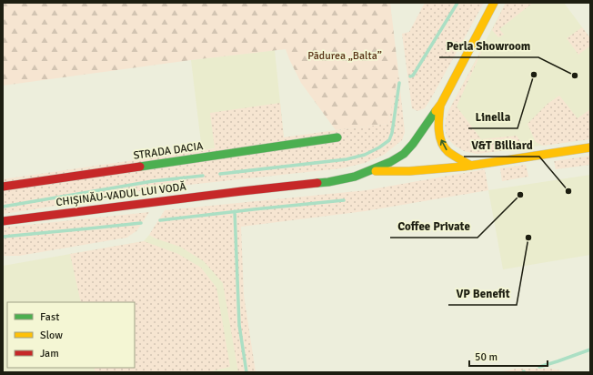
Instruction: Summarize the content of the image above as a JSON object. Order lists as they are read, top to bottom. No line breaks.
{"streets":{"main road":["STRADA DACIA","CHIȘINĂU-VADUL LUI VODĂ"]},"parks":["Pădurea „Balta”"],"places":["Linella","Perla Showroom","V&T Billiard","Coffee Private","VP Benefit"],"legend":["Fast","Slow","Jam"],"scale_bar":"50 m"}
